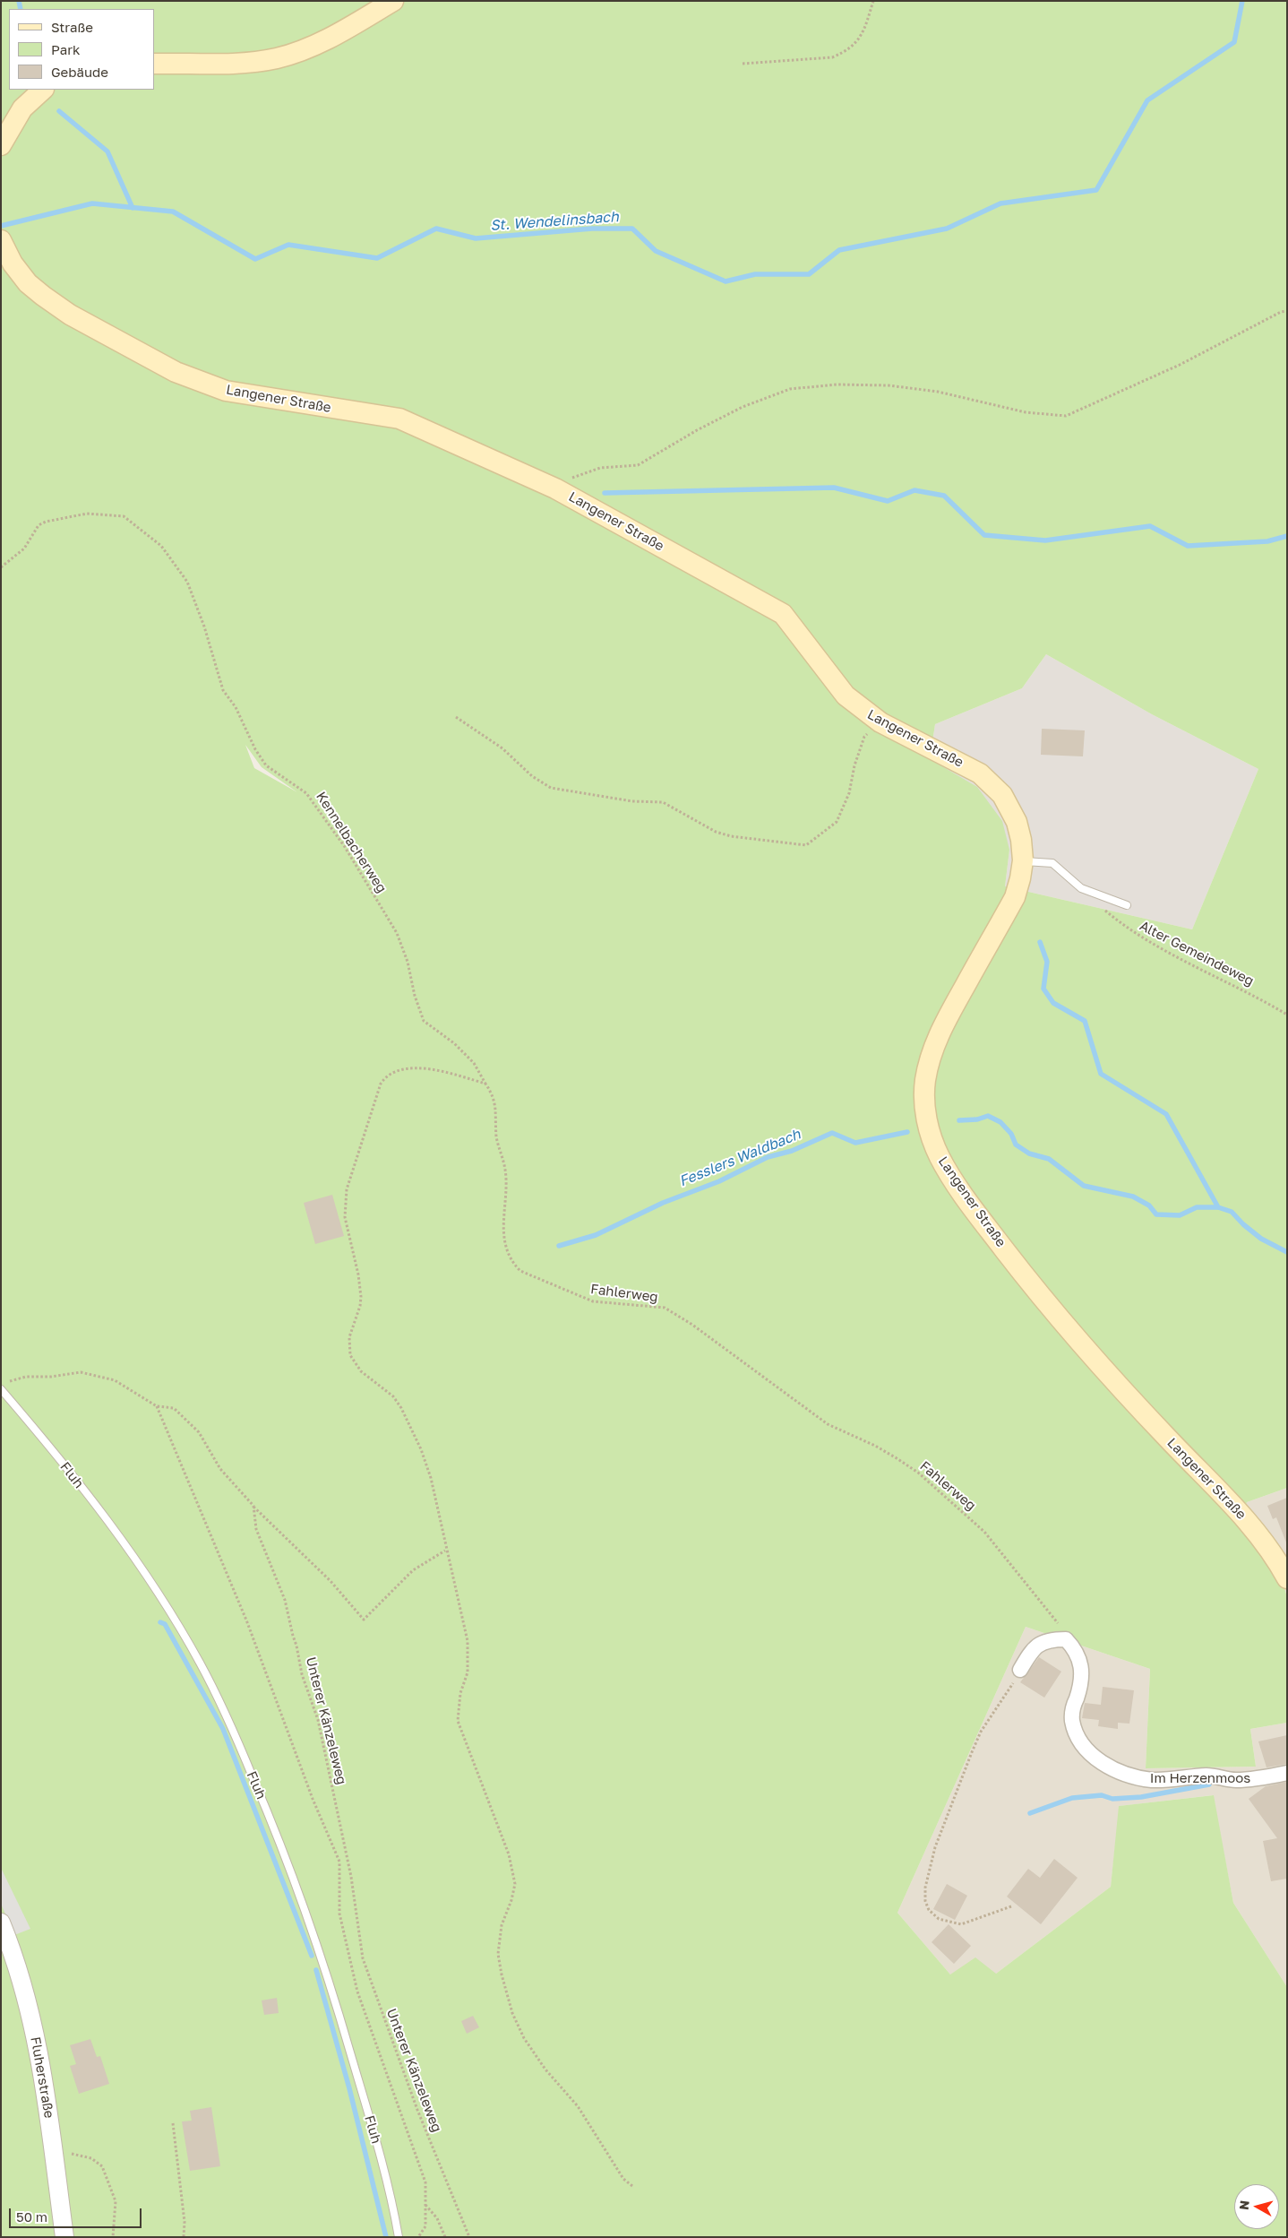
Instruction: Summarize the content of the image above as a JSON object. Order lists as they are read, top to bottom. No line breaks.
{"streets":{"main road":["Langener Straße"],"street":["Im Herzenmoos","Fluherstraße"],"lane":["Fluh"],"path":["Kennelbacherweg","Alter Gemeindeweg","Fahlerweg","Unterer Känzeleweg"]},"crossings":[["Kennelbacherweg","Fahlerweg"]],"water":["St. Wendelinsbach","Fesslers Waldbach"],"legend":["Straße","Park","Gebäude"],"scale_bar":"50 m","north":"left"}
